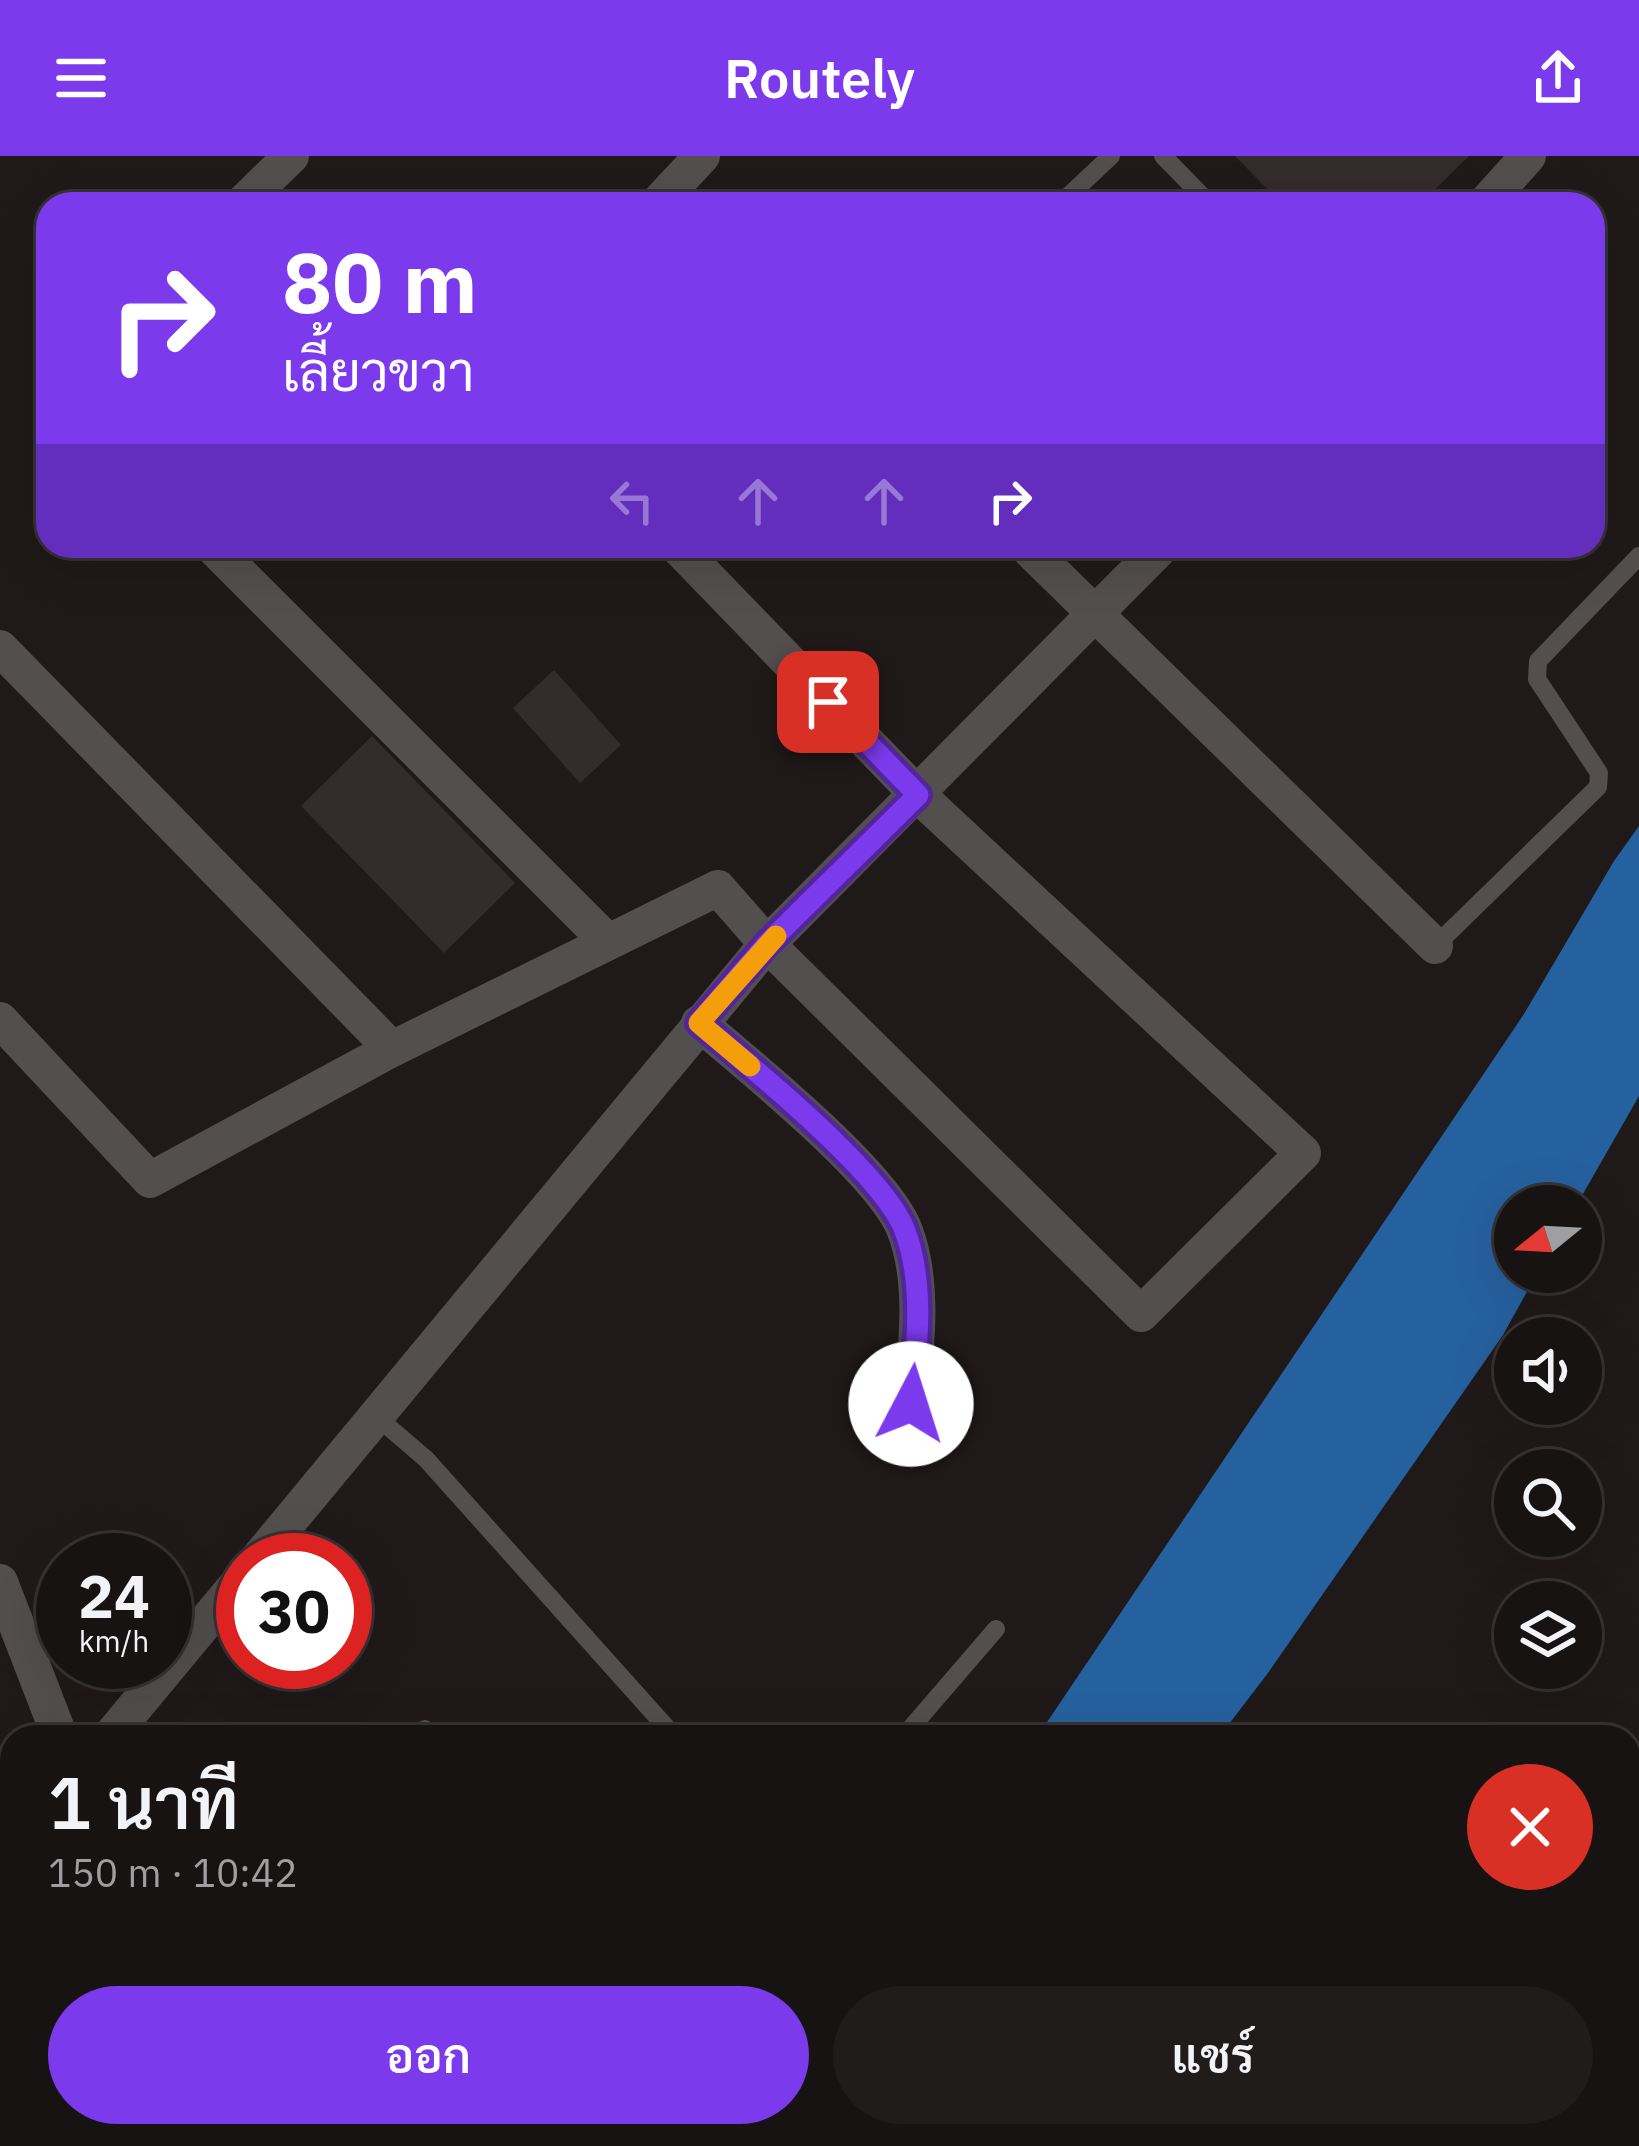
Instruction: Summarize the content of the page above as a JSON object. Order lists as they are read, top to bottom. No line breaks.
{"north":"left","page":{"header":"Routely","turn":["80 m","เลี้ยวขวา"],"speed":"24 km/h","limit":"30","heading":["1 นาที","150 m · 10:42"],"buttons":["ออก","แชร์"]}}
